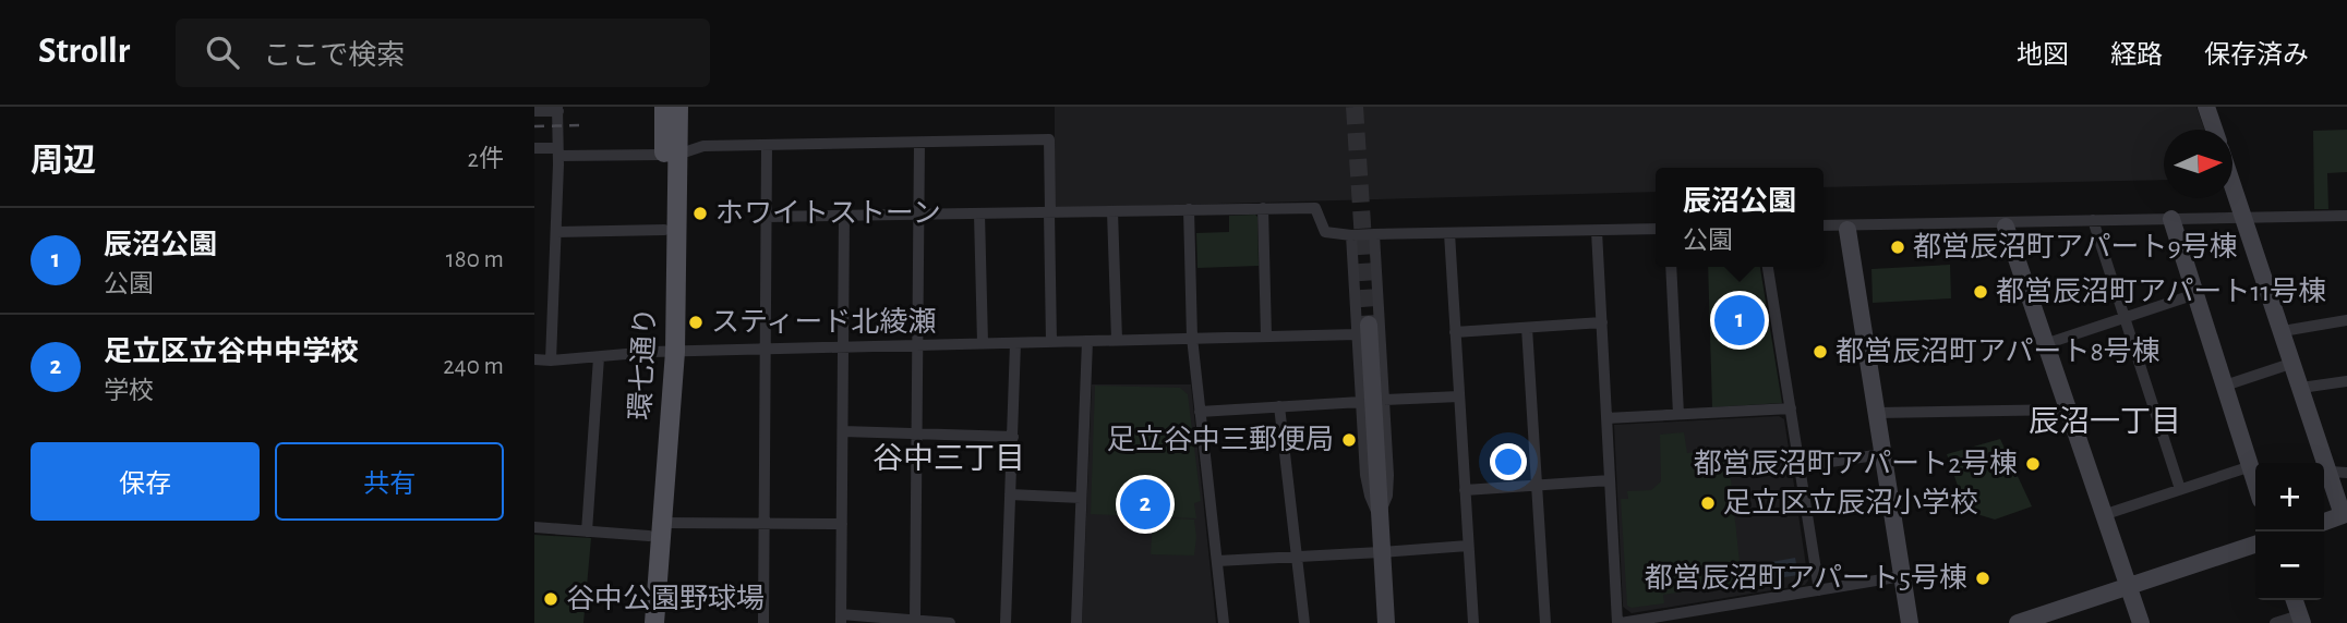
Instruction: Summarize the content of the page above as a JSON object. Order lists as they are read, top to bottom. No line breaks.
{"streets":{"main road":["環七通り"]},"districts":["辰沼一丁目","谷中三丁目"],"places":["ホワイトストーン","都営辰沼町アパート9号棟","都営辰沼町アパート11号棟","スティード北綾瀬","都営辰沼町アパート8号棟","足立谷中三郵便局","都営辰沼町アパート2号棟","足立区立辰沼小学校","都営辰沼町アパート5号棟","谷中公園野球場"],"north":"right","page":{"header":"Strollr","search":"ここで検索","nav":["地図","経路","保存済み"],"heading":["周辺","2件"],"popup":["辰沼公園","公園"],"list":[{"mark":"1","name":"辰沼公園","note":"公園","value":"180 m"},{"mark":"2","name":"足立区立谷中中学校","note":"学校","value":"240 m"}],"pins":["1","2"],"buttons":["保存","共有"],"map_buttons":["+","−"]}}
